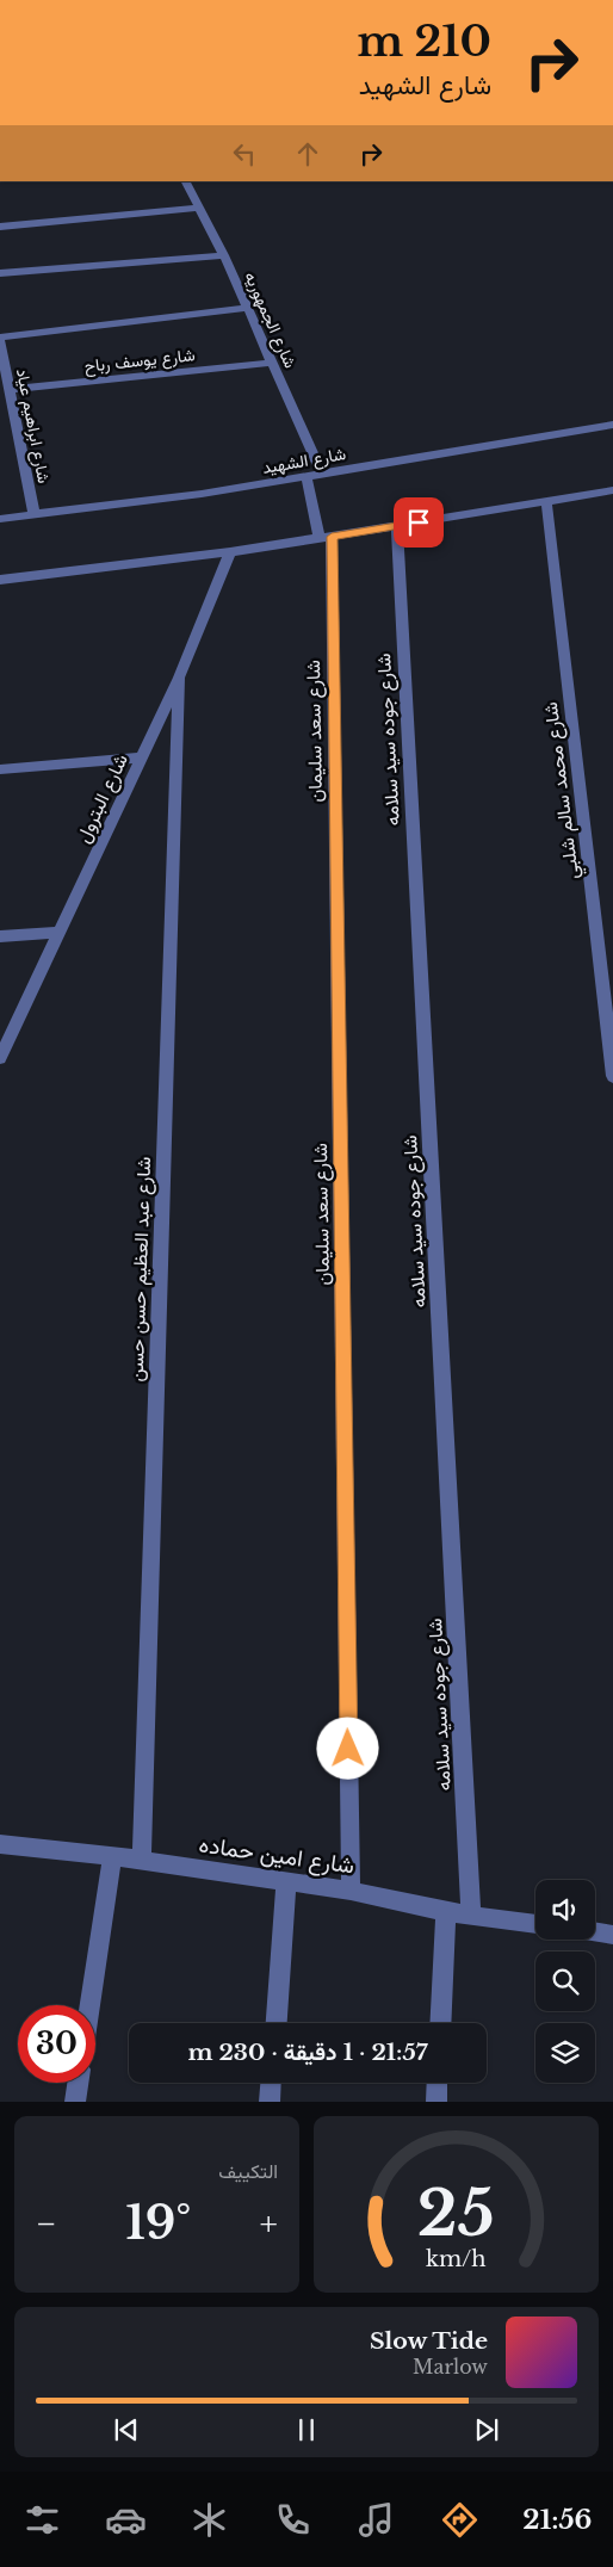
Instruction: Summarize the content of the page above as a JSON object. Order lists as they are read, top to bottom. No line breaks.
{"streets":{"street":["شارع الجمهوريه","شارع يوسف رباح","شارع ابراهيم عياد","شارع الشهيد","شارع سعد سليمان","شارع جوده سيد سلامه","شارع محمد سالم شلبي","شارع البترول","شارع عبد العظيم حسن حسن","شارع امين حماده"]},"crossings":[["شارع الجمهوريه","شارع يوسف رباح"],["شارع الجمهوريه","شارع الشهيد"],["شارع يوسف رباح","شارع ابراهيم عياد"],["شارع ابراهيم عياد","شارع الشهيد"],["شارع الشهيد","شارع سعد سليمان"],["شارع سعد سليمان","شارع امين حماده"],["شارع جوده سيد سلامه","شارع امين حماده"],["شارع البترول","شارع عبد العظيم حسن حسن"],["شارع عبد العظيم حسن حسن","شارع امين حماده"]],"page":{"turn":["210 m","شارع الشهيد"],"limit":"30","trip":"21:57 · 1 دقيقة · 230 m","tile":"التكييف","heat":["−","19°","+"],"song":["Slow Tide","Marlow"],"tabs":"21:56","gauge":["25","km/h"]}}
